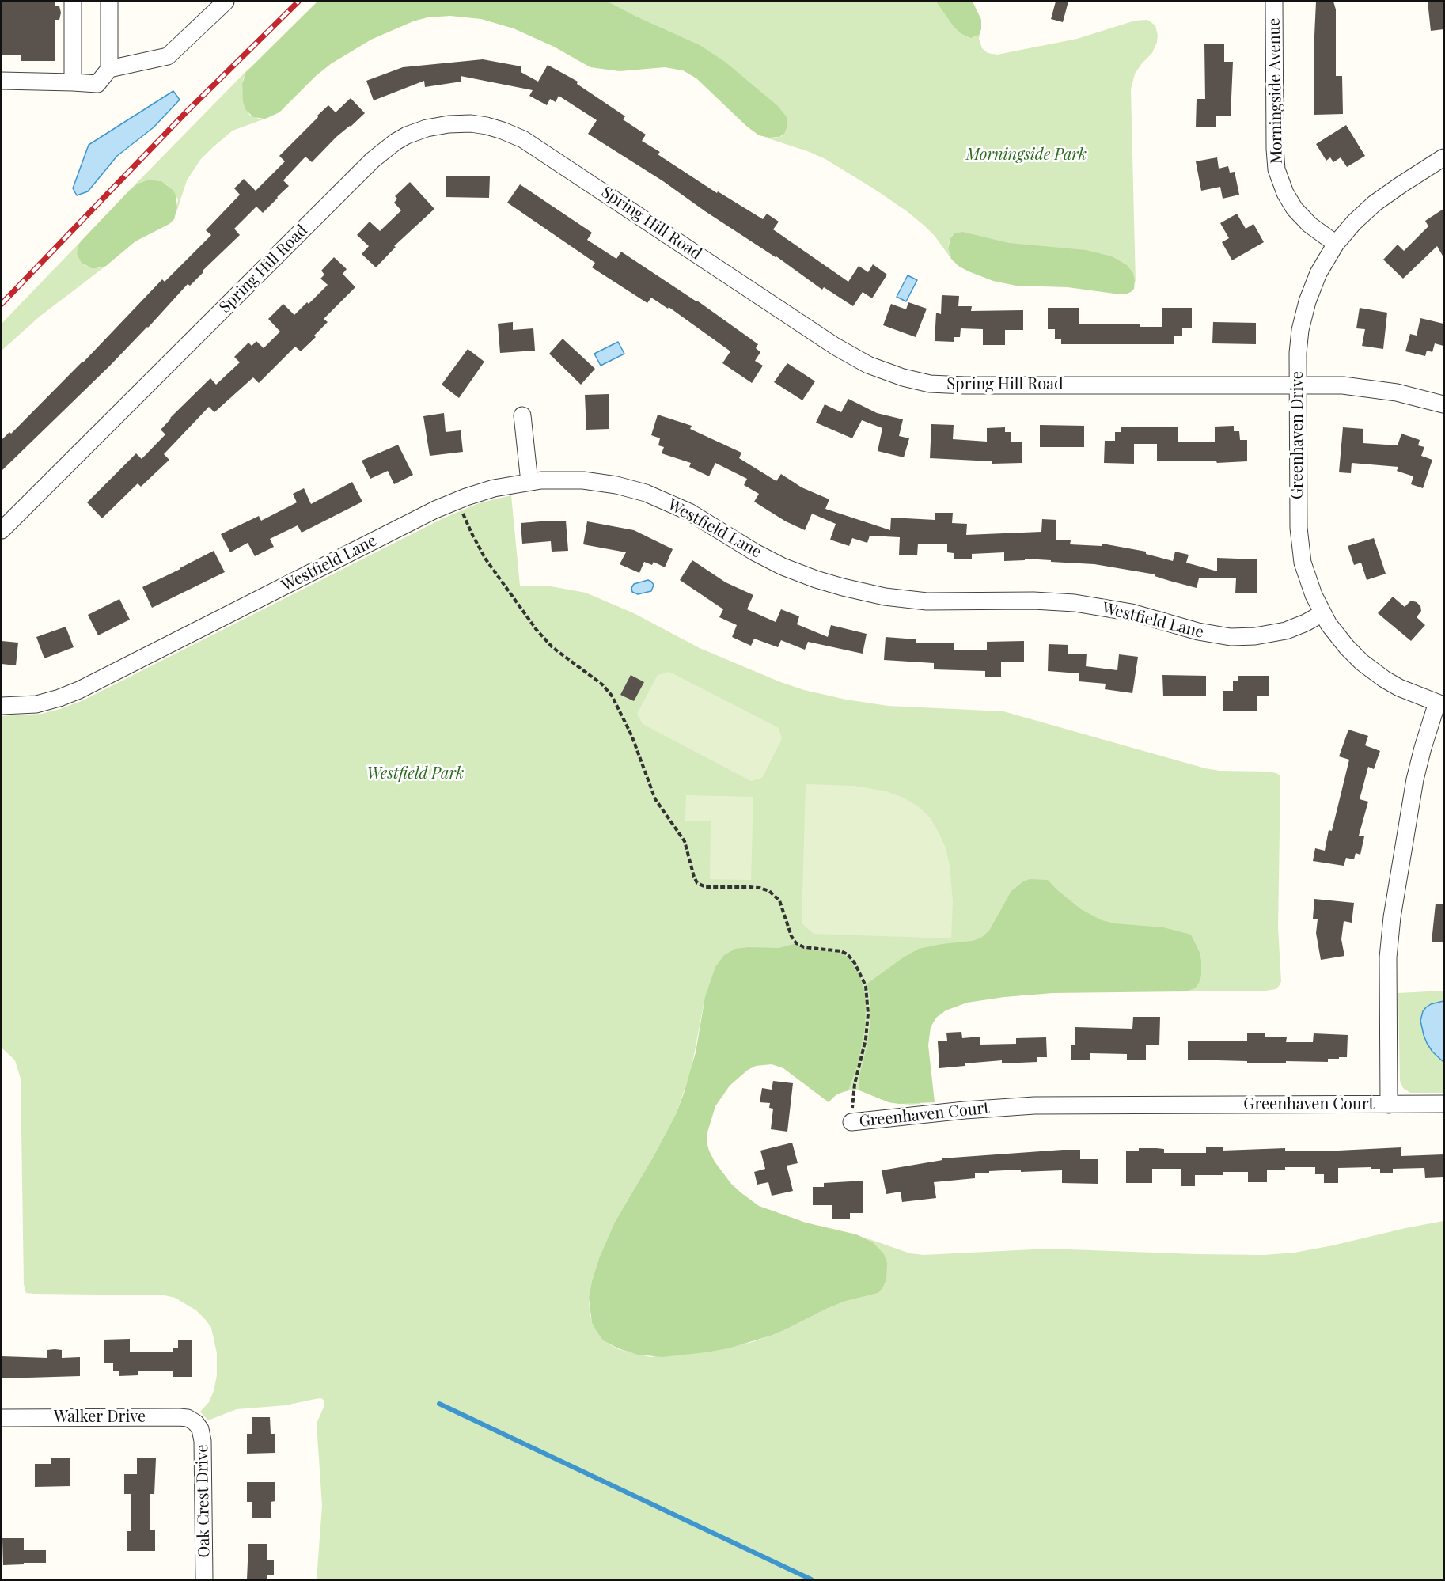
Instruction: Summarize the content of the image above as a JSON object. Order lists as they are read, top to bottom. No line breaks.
{"streets":{"street":["Morningside Avenue","Spring Hill Road","Greenhaven Drive","Westfield Lane","Greenhaven Court","Walker Drive","Oak Crest Drive"]},"crossings":[["Morningside Avenue","Greenhaven Drive"],["Spring Hill Road","Greenhaven Drive"],["Greenhaven Drive","Westfield Lane"],["Greenhaven Drive","Greenhaven Court"],["Walker Drive","Oak Crest Drive"]],"parks":["Morningside Park","Westfield Park"]}
